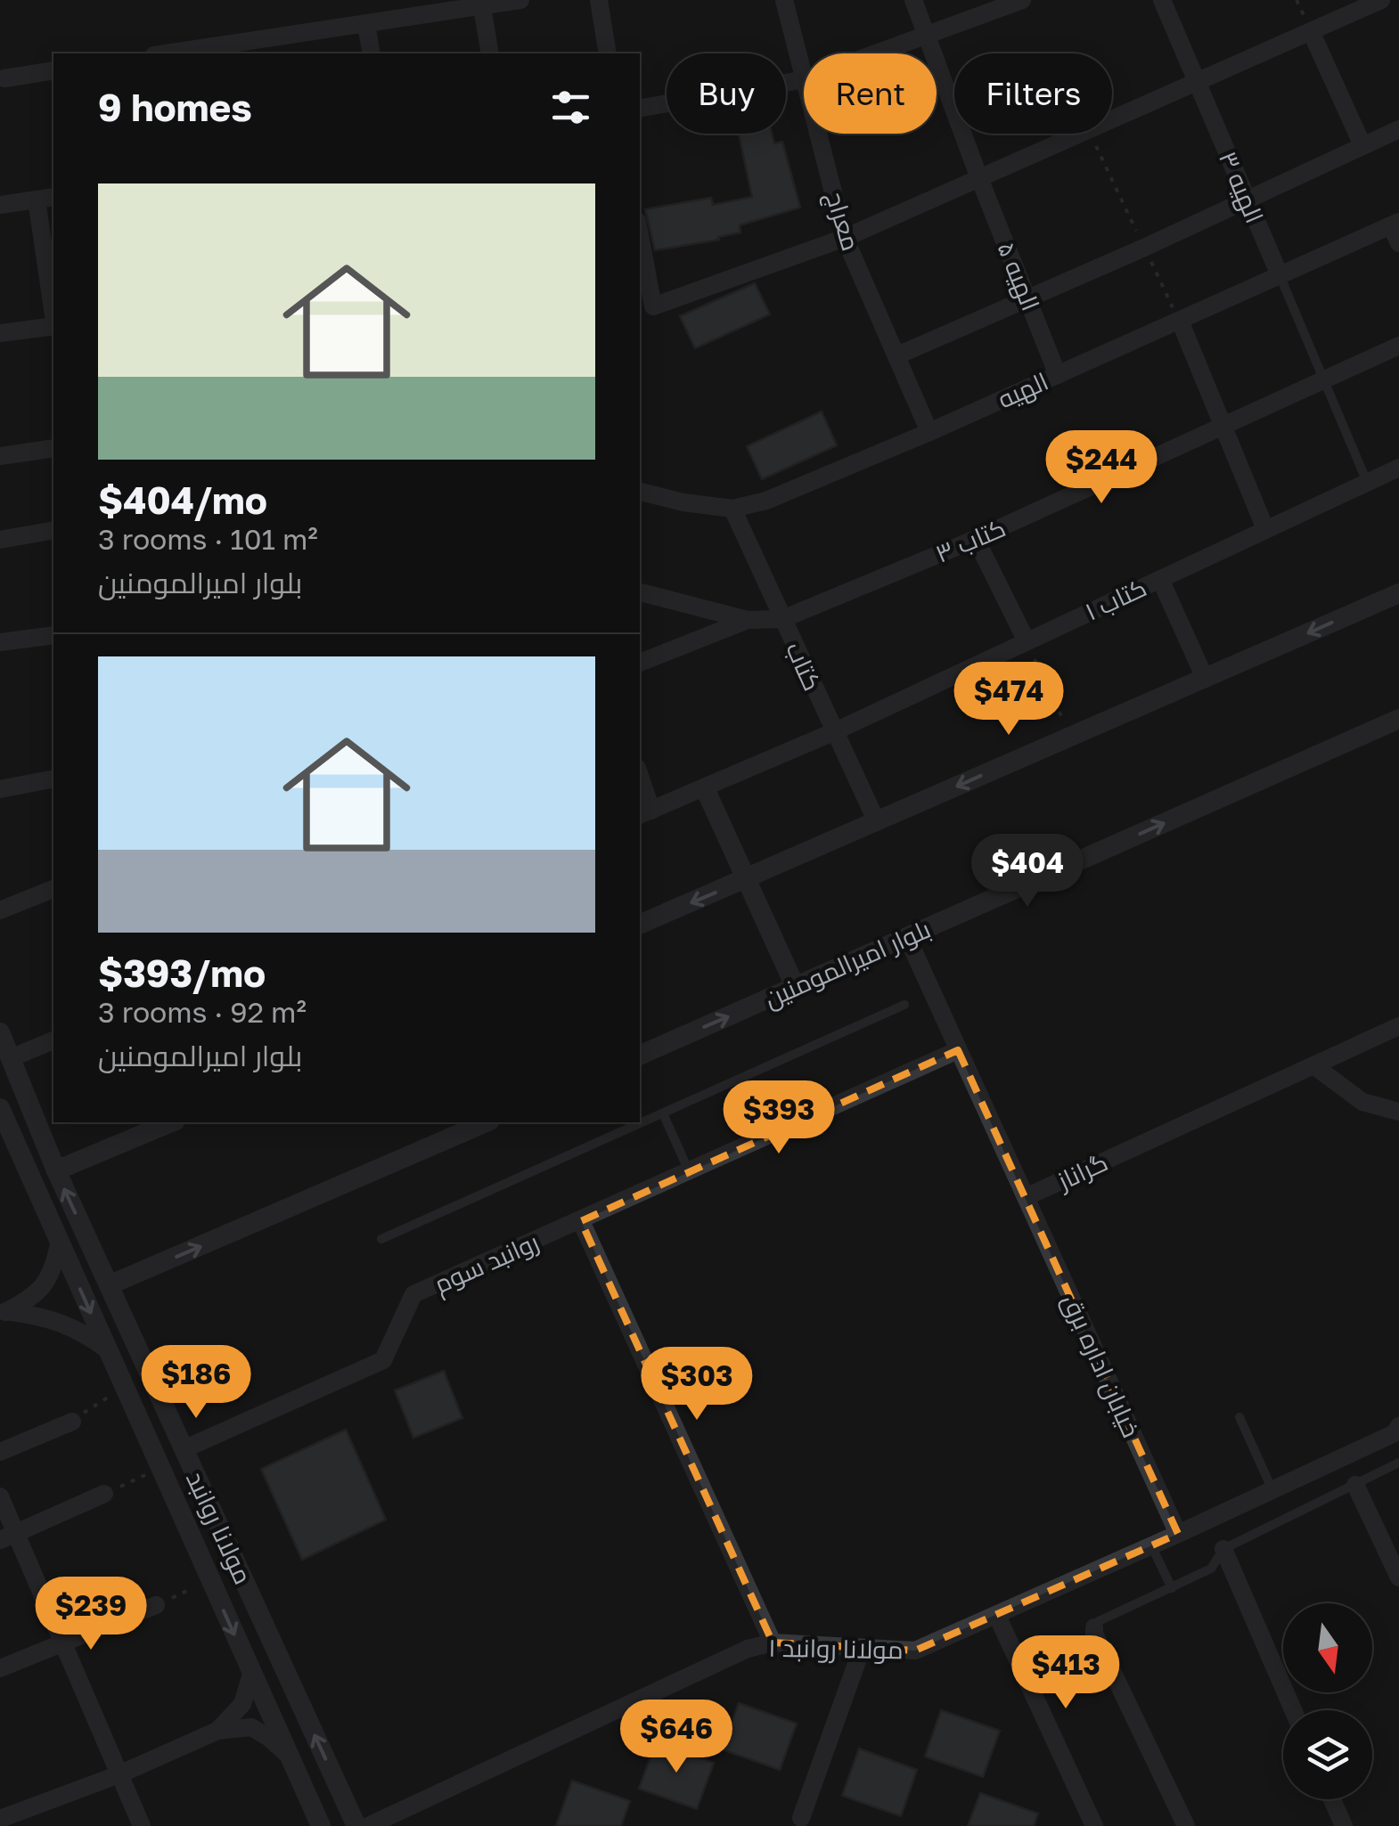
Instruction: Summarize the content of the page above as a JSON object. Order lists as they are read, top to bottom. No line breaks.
{"streets":{"street":["الهیه ۳","معراج","الهیه ۵","الهیه","کتاب ۳","کتاب ۱","کتاب","بلوار امیرالمومنین","گراناز","روانبد سوم","خیابان اداره برق","مولانا روانبد","مولانا روانبد ۱"]},"crossings":[["الهیه ۳","الهیه"],["معراج","الهیه"],["الهیه ۵","الهیه"],["الهیه","کتاب"],["کتاب ۳","کتاب"],["کتاب ۱","کتاب"],["گراناز","خیابان اداره برق"],["روانبد سوم","مولانا روانبد"],["خیابان اداره برق","مولانا روانبد ۱"]],"north":"bottom","page":{"chip":["Buy","Rent","Filters"],"heading":"9 homes","list":[{"name":"$404/mo","note":"3 rooms · 101 m² · بلوار امیرالمومنین"},{"name":"$393/mo","note":"3 rooms · 92 m² · بلوار امیرالمومنین"}],"price":["$244","$474","$404","$393","$186","$303","$239","$413","$646"]}}
